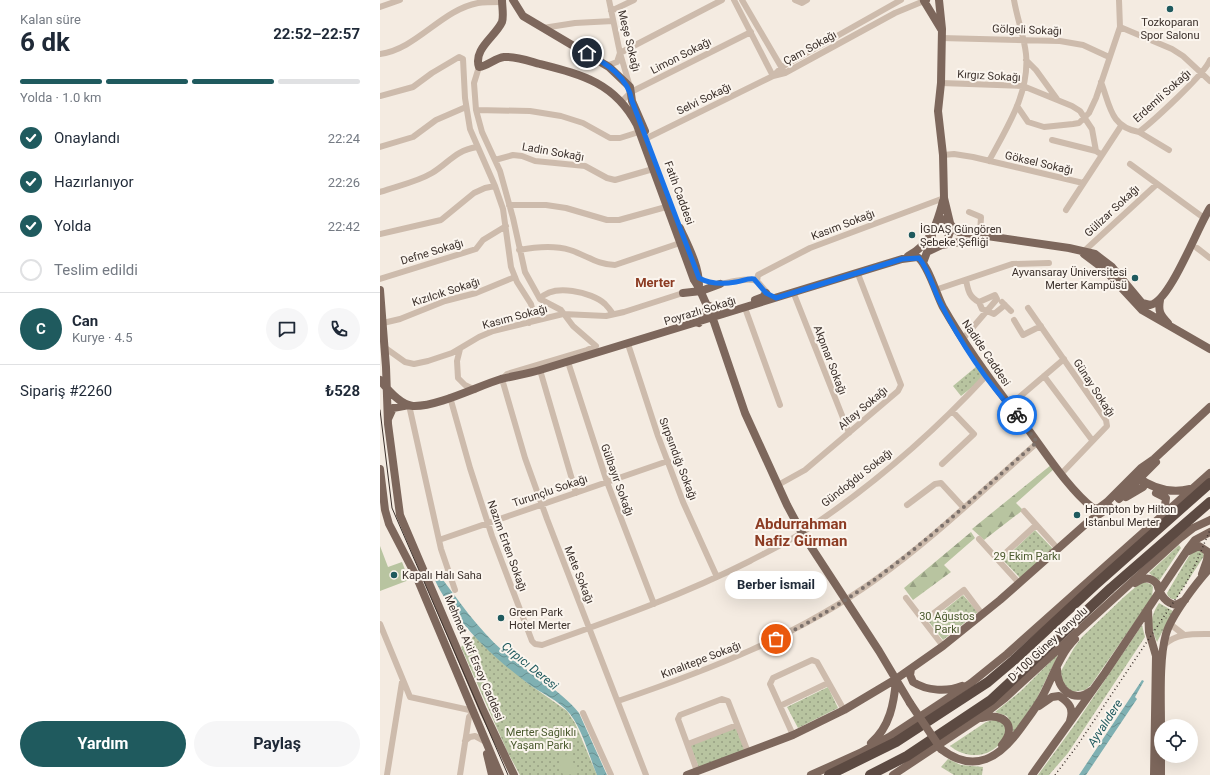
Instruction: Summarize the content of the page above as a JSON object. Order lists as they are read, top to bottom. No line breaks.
{"streets":{"main road":["Fatih Caddesi","Poyrazlı Sokağı","Nadide Caddesi","D-100 Güney Yanyolu","Mehmet Akif Ersoy Caddesi"],"street":["Gölgeli Sokağı","Meşe Sokağı","Çam Sokağı","Limon Sokağı","Kırgız Sokağı","Erdemli Sokağı","Selvi Sokağı","Ladin Sokağı","Göksel Sokağı","Gülizar Sokağı","Kasım Sokağı","Defne Sokağı","Kızılcık Sokağı","Akpınar Sokağı","Günay Sokağı","Altay Sokağı","Sırpsındığı Sokağı","Gündoğdu Sokağı","Gülbayır Sokağı","Turunçlu Sokağı","Nazım Erten Sokağı","Mete Sokağı","Kınalıtepe Sokağı"]},"crossings":[["Gölgeli Sokağı","Göksel Sokağı"],["Meşe Sokağı","Limon Sokağı"],["Meşe Sokağı","Fatih Caddesi"],["Çam Sokağı","Selvi Sokağı"],["Limon Sokağı","Fatih Caddesi"],["Kırgız Sokağı","Göksel Sokağı"],["Selvi Sokağı","Fatih Caddesi"],["Ladin Sokağı","Fatih Caddesi"],["Fatih Caddesi","Poyrazlı Sokağı"],["Fatih Caddesi","Altay Sokağı"],["Fatih Caddesi","Gündoğdu Sokağı"],["Fatih Caddesi","Kınalıtepe Sokağı"],["Kasım Sokağı","Mehmet Akif Ersoy Caddesi"],["Kızılcık Sokağı","Mehmet Akif Ersoy Caddesi"],["Poyrazlı Sokağı","Akpınar Sokağı"],["Poyrazlı Sokağı","Altay Sokağı"],["Poyrazlı Sokağı","Sırpsındığı Sokağı"],["Poyrazlı Sokağı","Gülbayır Sokağı"],["Poyrazlı Sokağı","Nazım Erten Sokağı"],["Poyrazlı Sokağı","Mete Sokağı"],["Poyrazlı Sokağı","Mehmet Akif Ersoy Caddesi"],["Nadide Caddesi","Günay Sokağı"],["Nadide Caddesi","Gündoğdu Sokağı"],["Nadide Caddesi","Kınalıtepe Sokağı"],["Akpınar Sokağı","Altay Sokağı"],["Sırpsındığı Sokağı","Gündoğdu Sokağı"],["Sırpsındığı Sokağı","Turunçlu Sokağı"],["Gündoğdu Sokağı","Gülbayır Sokağı"],["Gündoğdu Sokağı","Nazım Erten Sokağı"],["Gündoğdu Sokağı","Mete Sokağı"],["Gülbayır Sokağı","Turunçlu Sokağı"],["Turunçlu Sokağı","Nazım Erten Sokağı"],["Turunçlu Sokağı","Mete Sokağı"],["Nazım Erten Sokağı","Mete Sokağı"],["Mete Sokağı","Kınalıtepe Sokağı"]],"districts":["Merter","Abdurrahman Nafiz Gürman"],"water":["Çırpıcı Deresi","Ayvalıdere"],"parks":["29 Ekim Parkı","30 Ağustos Parkı","Merter Sağlıklı Yaşam Parkı"],"places":["Tozkoparan Spor Salonu","İGDAŞ Güngören Şebeke Şefliği","Ayvansaray Üniversitesi Merter Kampüsü","Hampton by Hilton Istanbul Merter","Kapalı Halı Saha","Green Park Hotel Merter","Berber İsmail"],"page":{"heading":["6 dk","Kalan süre","22:52–22:57"],"panel":["Can","Kurye · 4.5","Sipariş #2260","₺528"],"bar":"Yolda · 1.0 km","list":[["Onaylandı","22:24"],["Hazırlanıyor","22:26"],["Yolda","22:42"],"Teslim edildi"],"round":"C","bubble":"Berber İsmail","buttons":["Yardım","Paylaş"]}}
